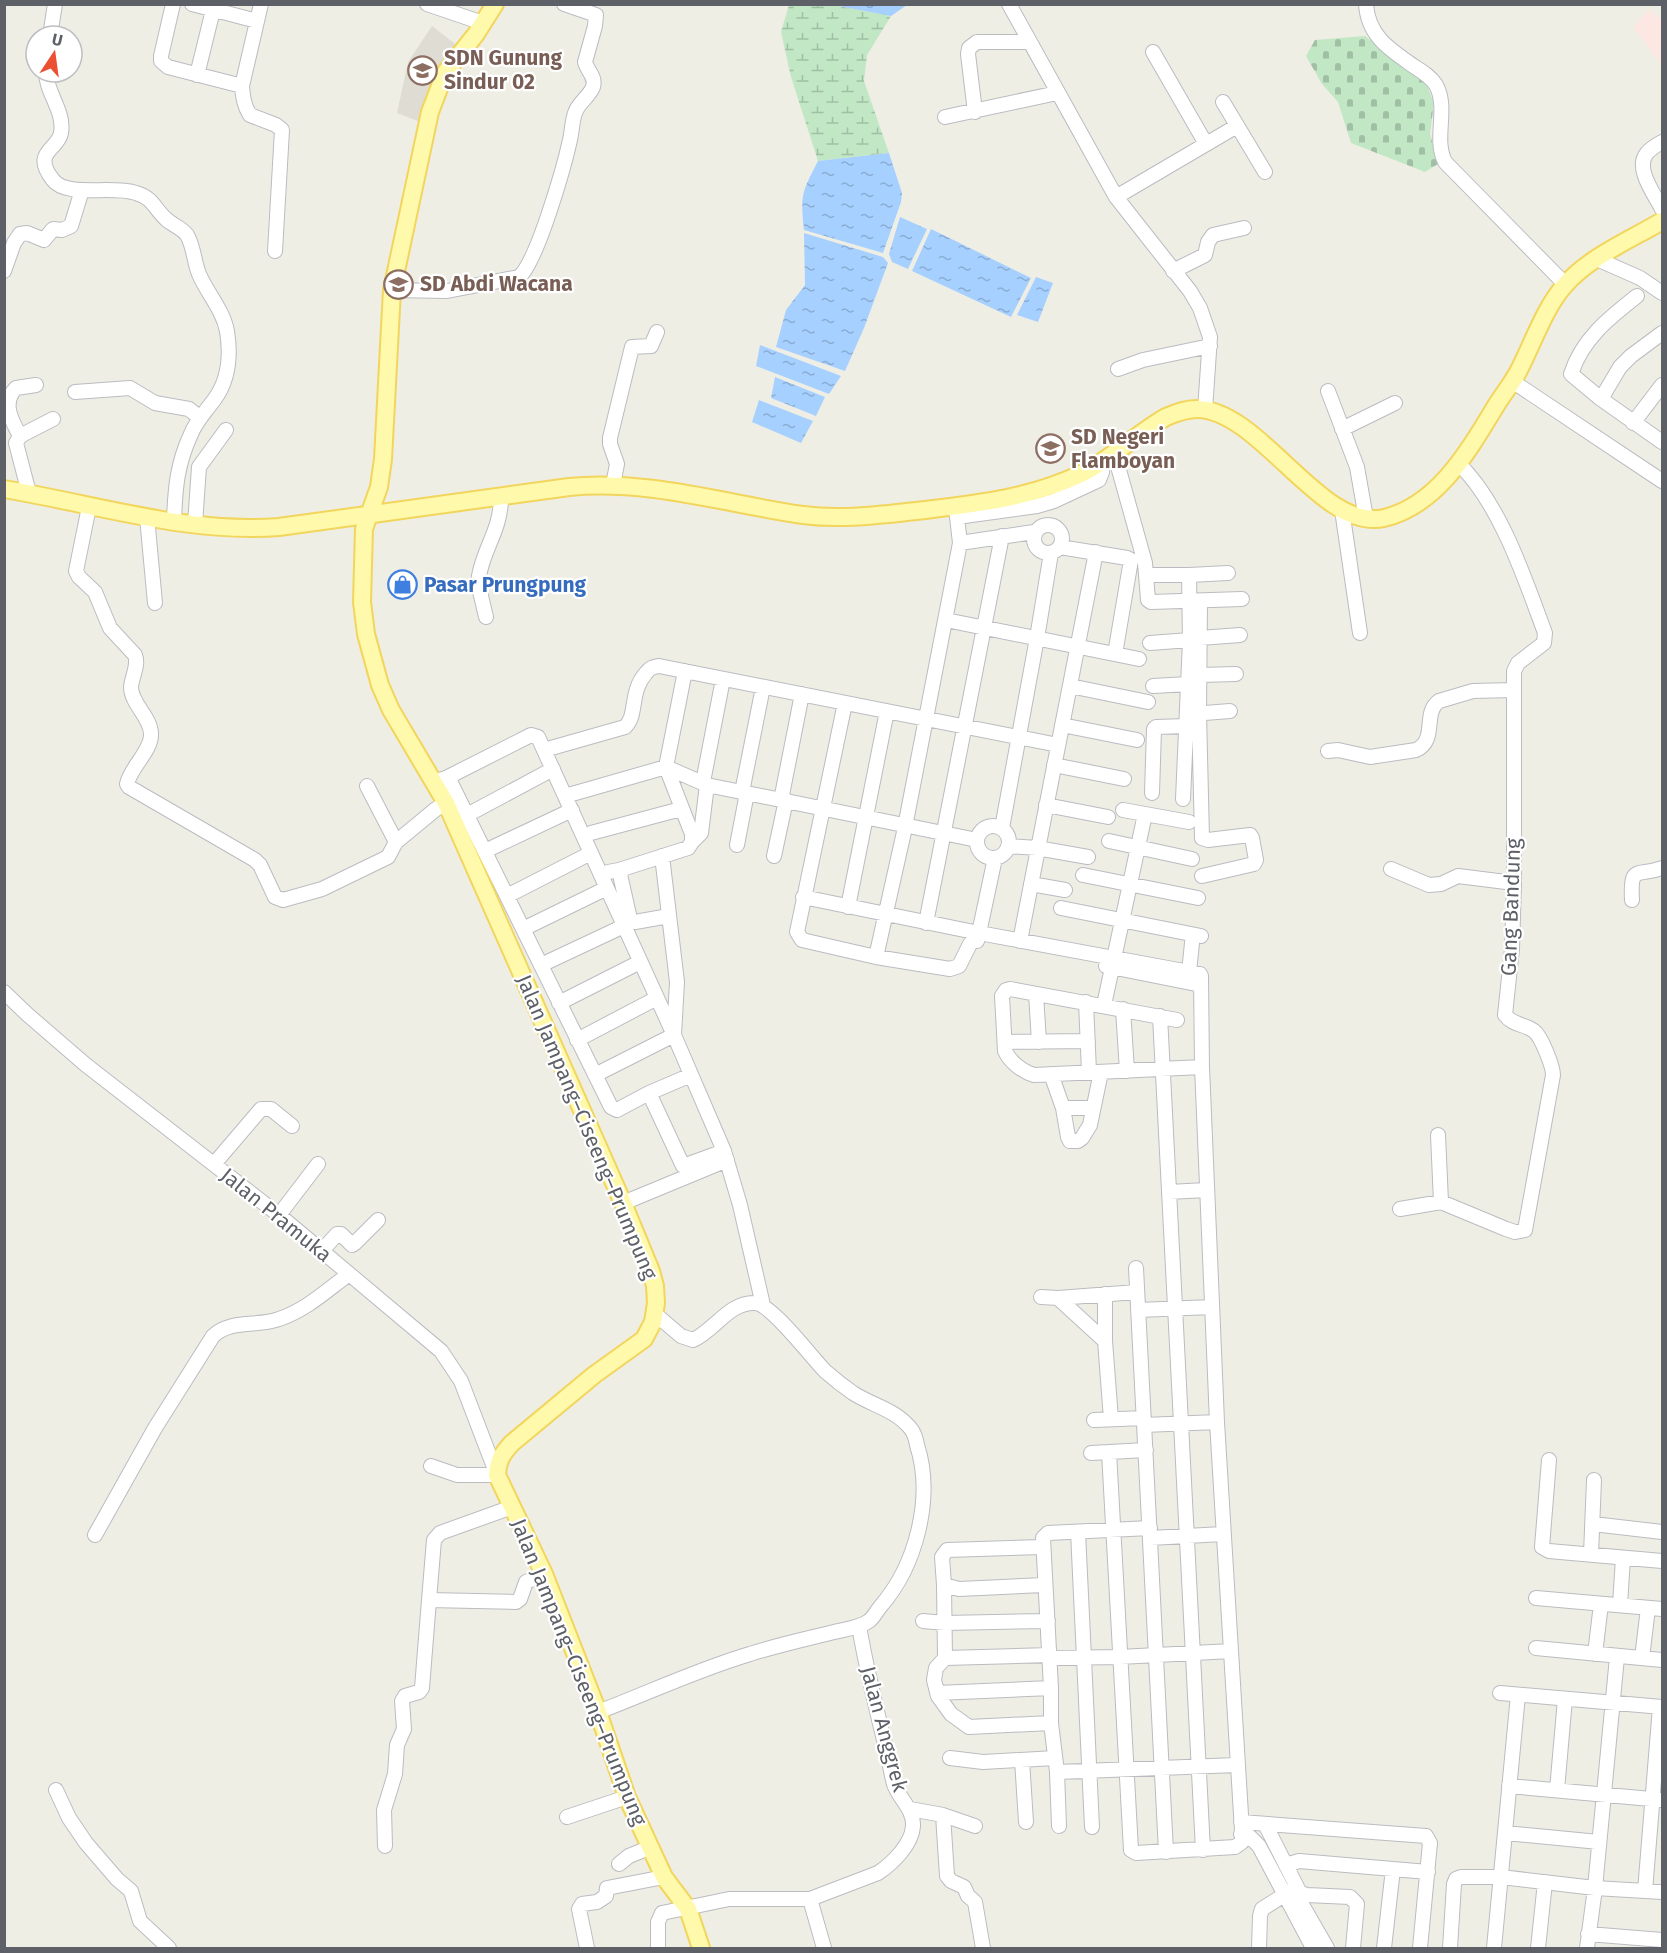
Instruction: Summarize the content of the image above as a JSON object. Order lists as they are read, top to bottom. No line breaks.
{"streets":{"main road":["Jalan Jampang–Ciseeng–Prumpung"],"street":["Gang Bandung","Jalan Pramuka","Jalan Anggrek"]},"crossings":[["Jalan Jampang–Ciseeng–Prumpung","Jalan Pramuka"],["Jalan Jampang–Ciseeng–Prumpung","Jalan Anggrek"]],"places":{"school or university":["SDN Gunung Sindur 02","SD Abdi Wacana","SD Negeri Flamboyan"],"shop":["Pasar Prungpung"]},"north":"top"}
